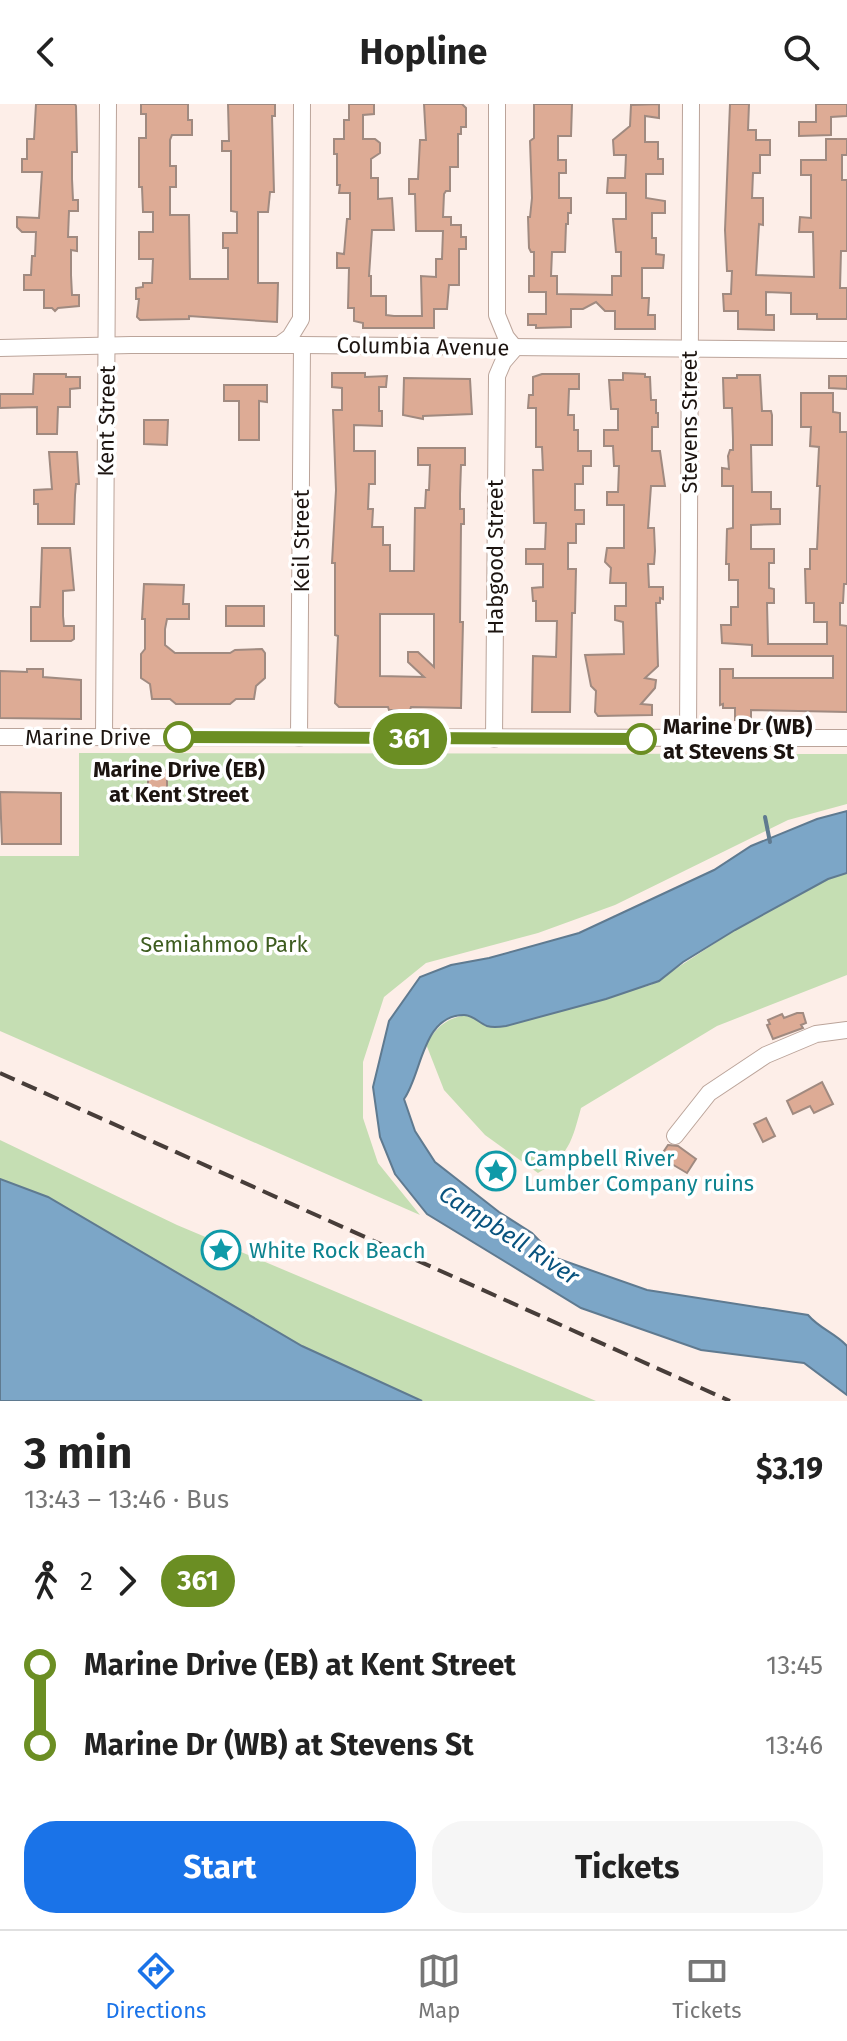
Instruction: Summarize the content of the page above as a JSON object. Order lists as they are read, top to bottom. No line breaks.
{"streets":{"street":["Columbia Avenue","Kent Street","Stevens Street","Keil Street","Habgood Street","Marine Drive"]},"crossings":[["Columbia Avenue","Kent Street"],["Columbia Avenue","Stevens Street"],["Columbia Avenue","Keil Street"],["Kent Street","Marine Drive"],["Stevens Street","Marine Drive"],["Keil Street","Marine Drive"],["Habgood Street","Marine Drive"]],"water":["Campbell River"],"parks":["Semiahmoo Park"],"places":{"other":["Marine Drive (EB) at Kent Street","Marine Dr (WB) at Stevens St"],"place":["Campbell River Lumber Company ruins","White Rock Beach"]},"lines":["bus line 361"],"page":{"header":"Hopline","on_map":"361","heading":["3 min","13:43 – 13:46 · Bus","$3.19"],"legs":["2","361"],"list":[{"name":"Marine Drive (EB) at Kent Street","value":"13:45"},{"name":"Marine Dr (WB) at Stevens St","value":"13:46"}],"buttons":["Start","Tickets"],"tabs":["Directions","Map","Tickets"]}}
